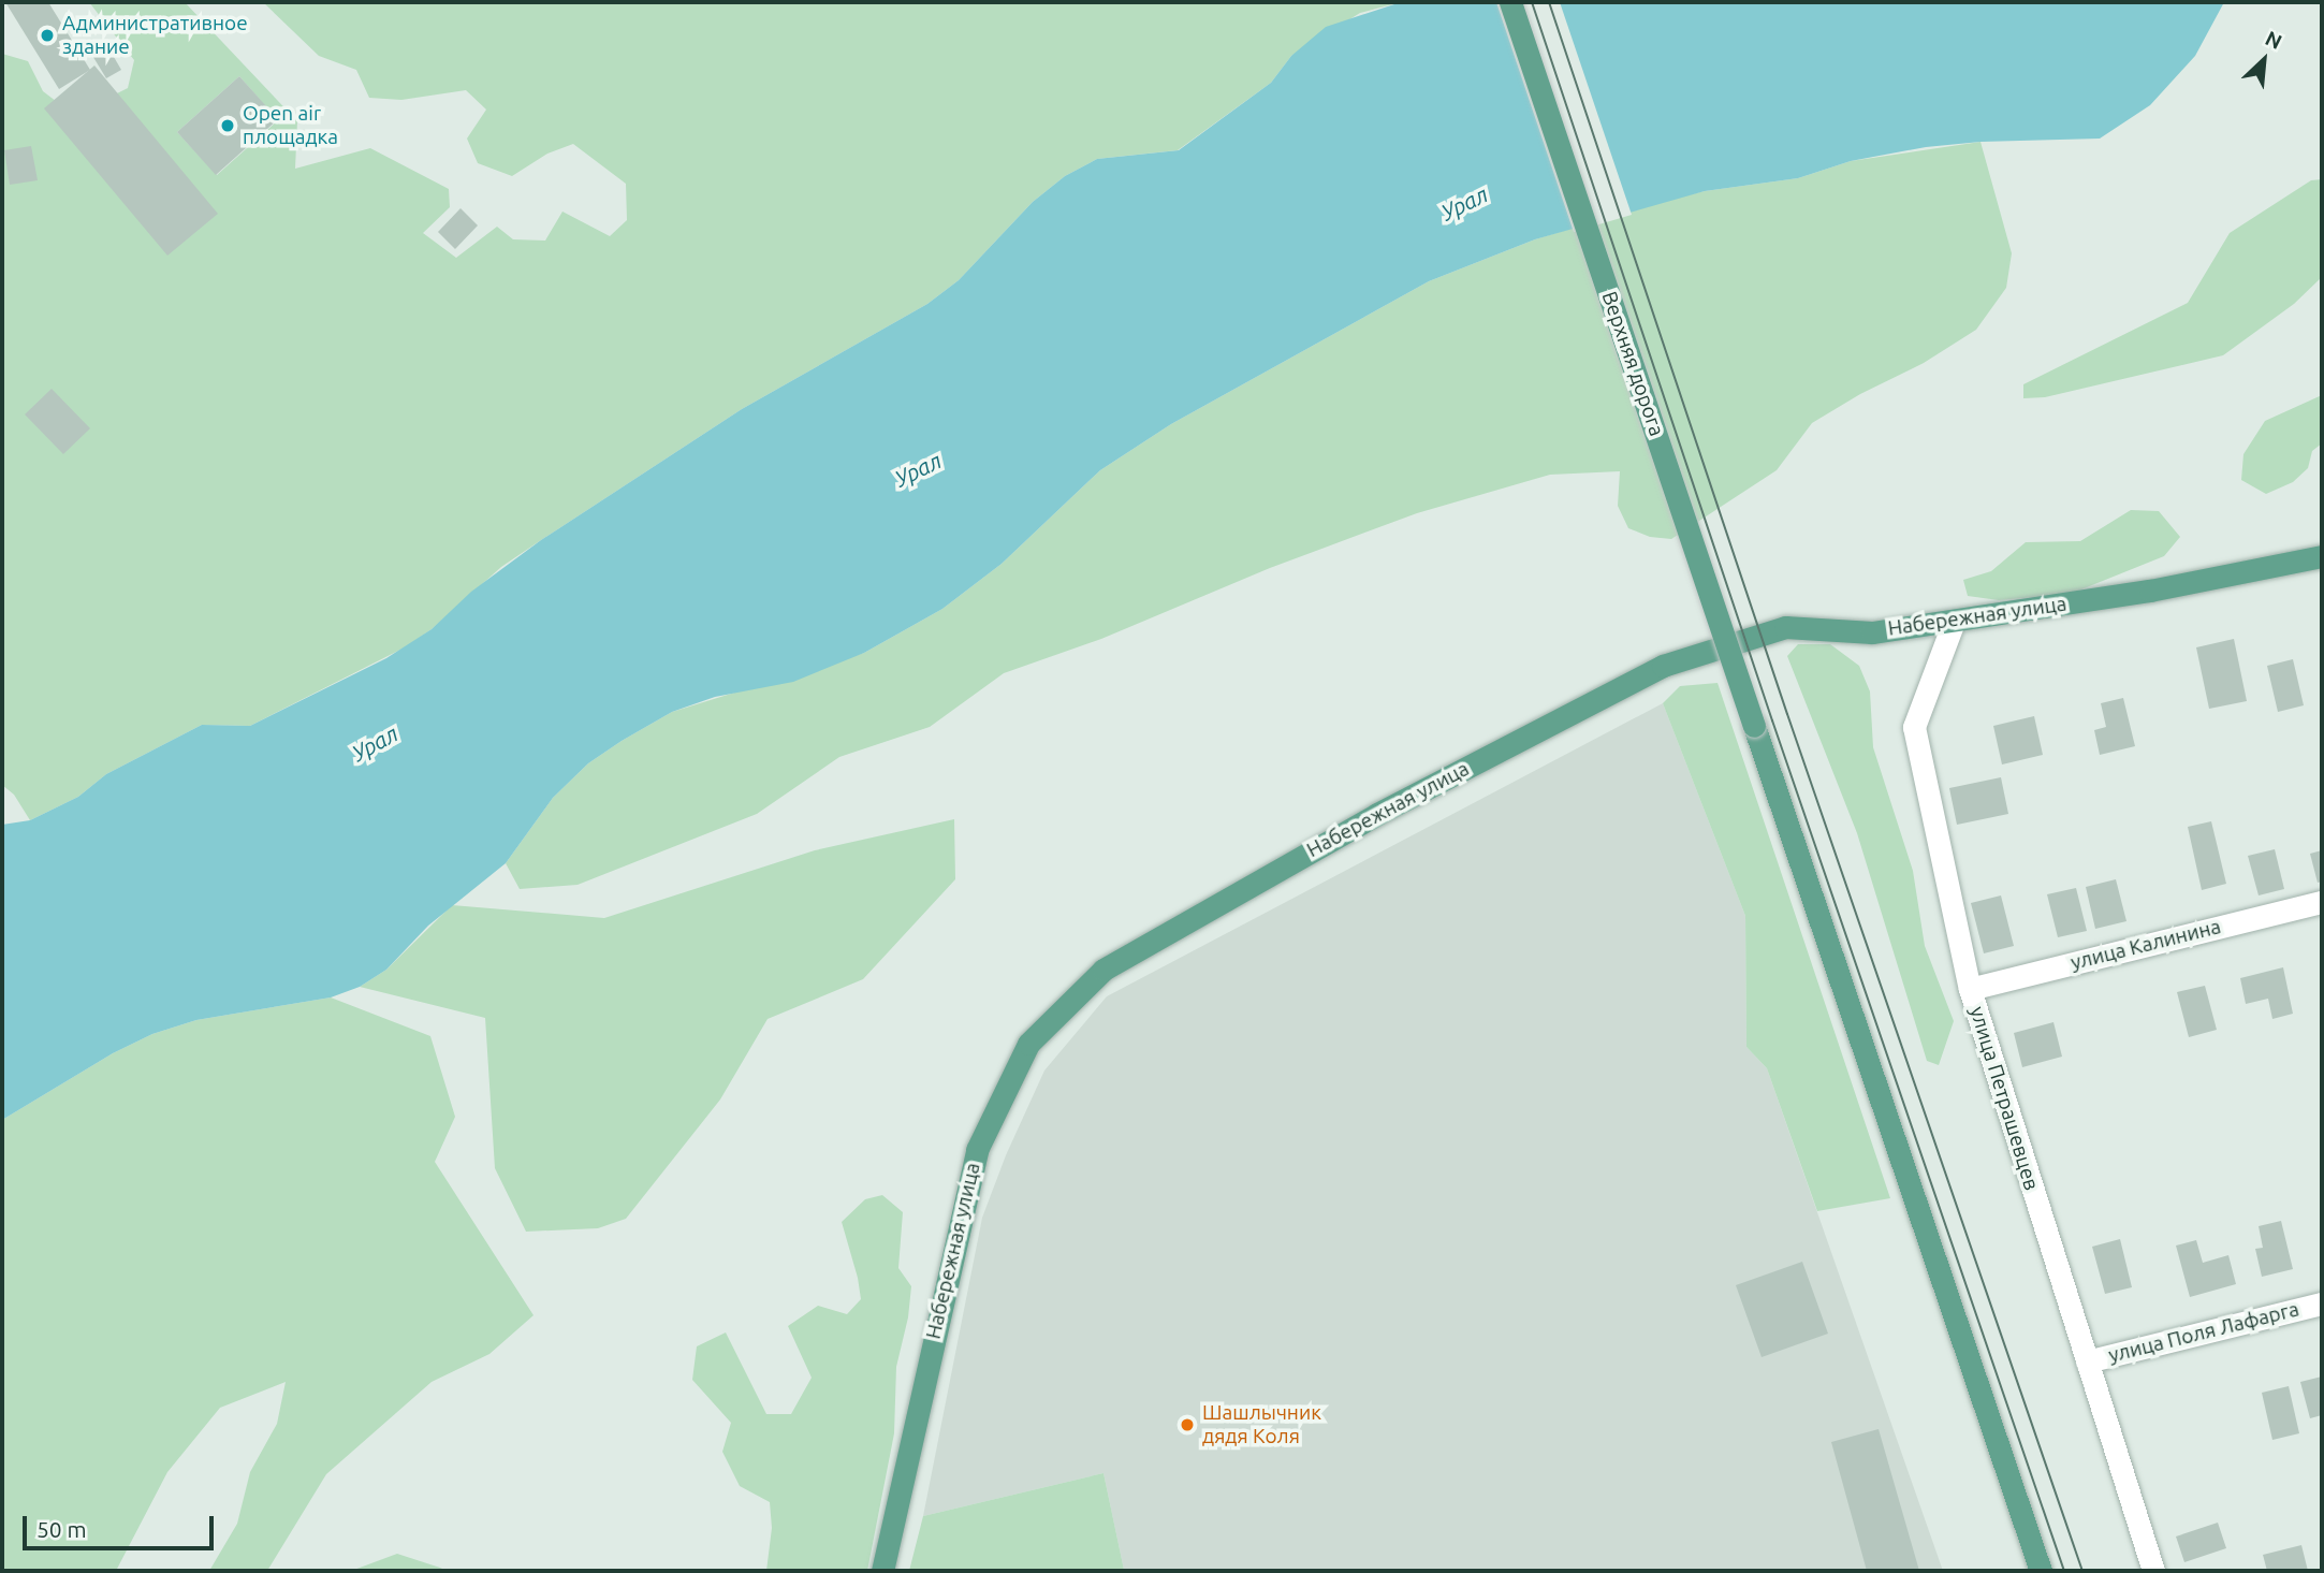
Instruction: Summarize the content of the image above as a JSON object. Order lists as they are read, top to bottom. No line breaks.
{"streets":{"main road":["Верхняя дорога","Набережная улица"],"street":["улица Калинина","улица Петрашевцев","улица Поля Лафарга"]},"crossings":[["Набережная улица","улица Петрашевцев"],["улица Калинина","улица Петрашевцев"],["улица Петрашевцев","улица Поля Лафарга"]],"water":["Урал"],"places":["Административное здание","Open air площадка","Шашлычник дядя Коля"],"scale_bar":"50 m","north":"top right"}
